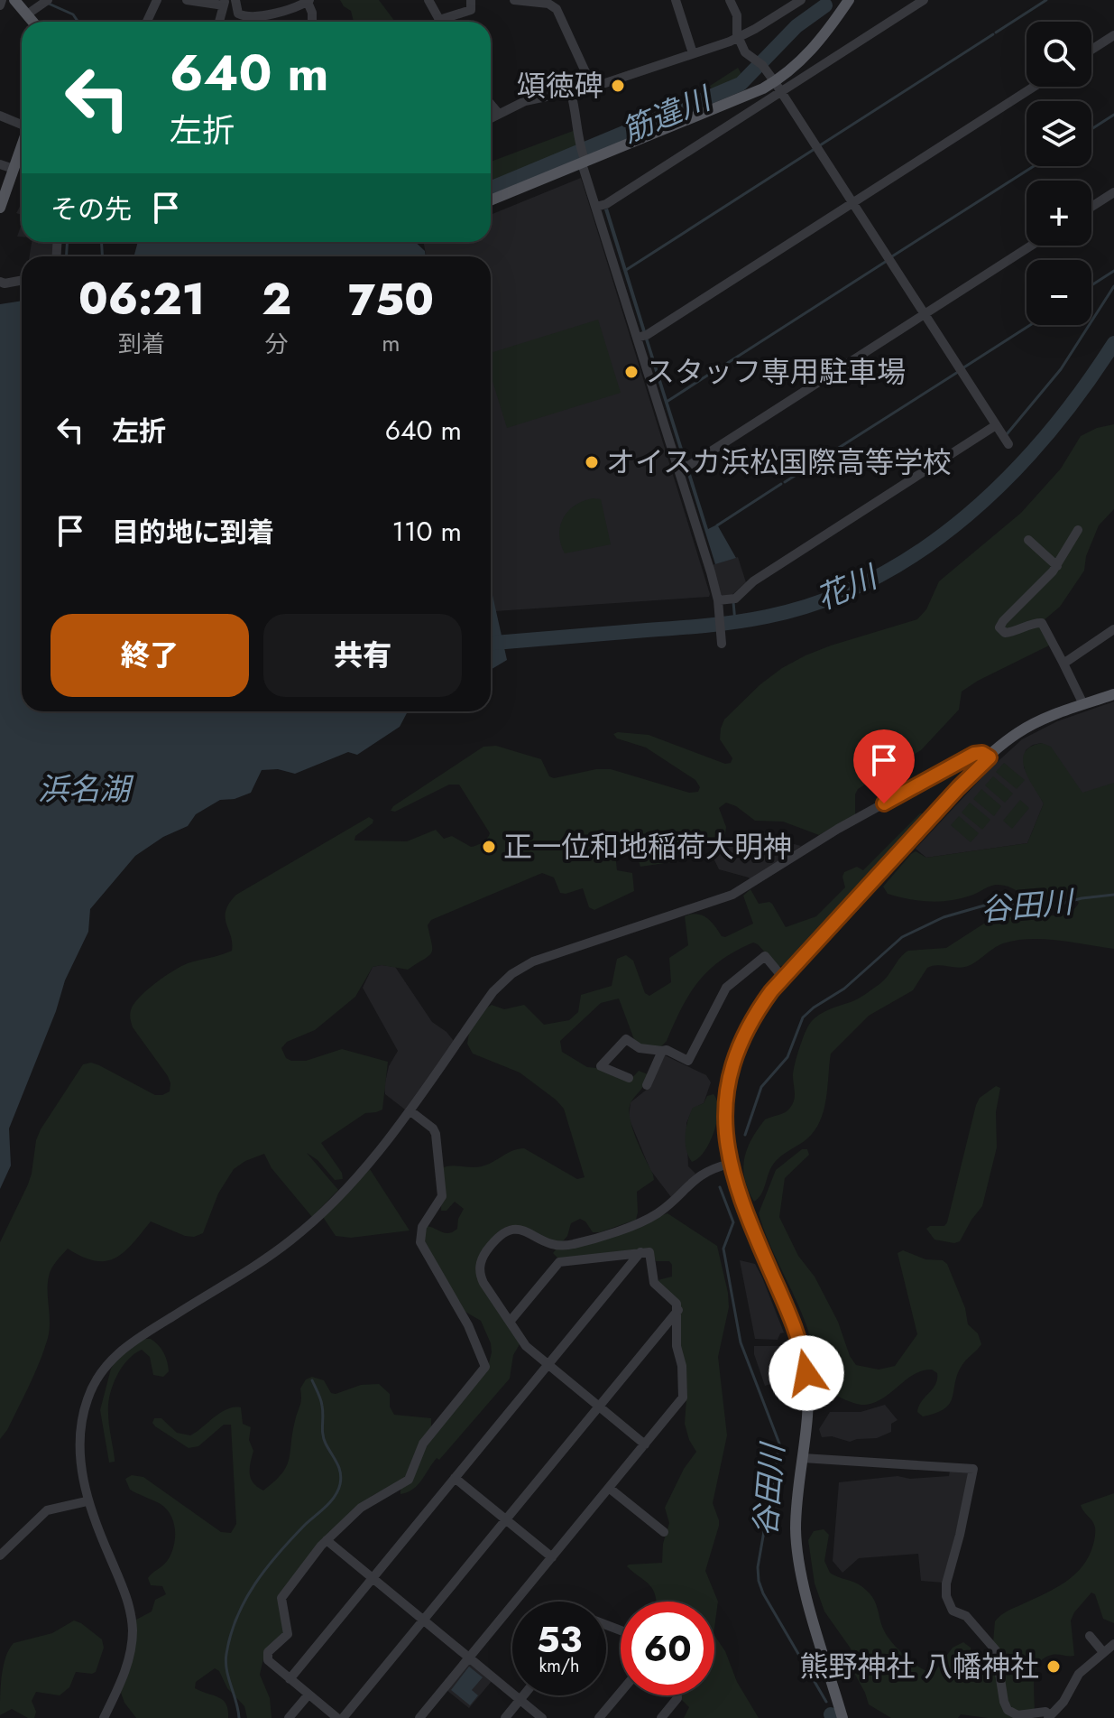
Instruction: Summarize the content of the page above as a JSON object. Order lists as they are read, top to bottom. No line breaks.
{"water":["筋違川","花川","浜名湖","谷田川"],"places":["頌徳碑","スタッフ専用駐車場","オイスカ浜松国際高等学校","正一位和地稲荷大明神","熊野神社 八幡神社"],"page":{"map_buttons":["+","−"],"turn":["640 m","左折"],"then":"その先","eta":["06:21","到着","2","分","750","m"],"list":[{"name":"左折","value":"640 m"},{"name":"目的地に到着","value":"110 m"}],"buttons":["終了","共有"],"speed":"53 km/h","limit":"60"}}
